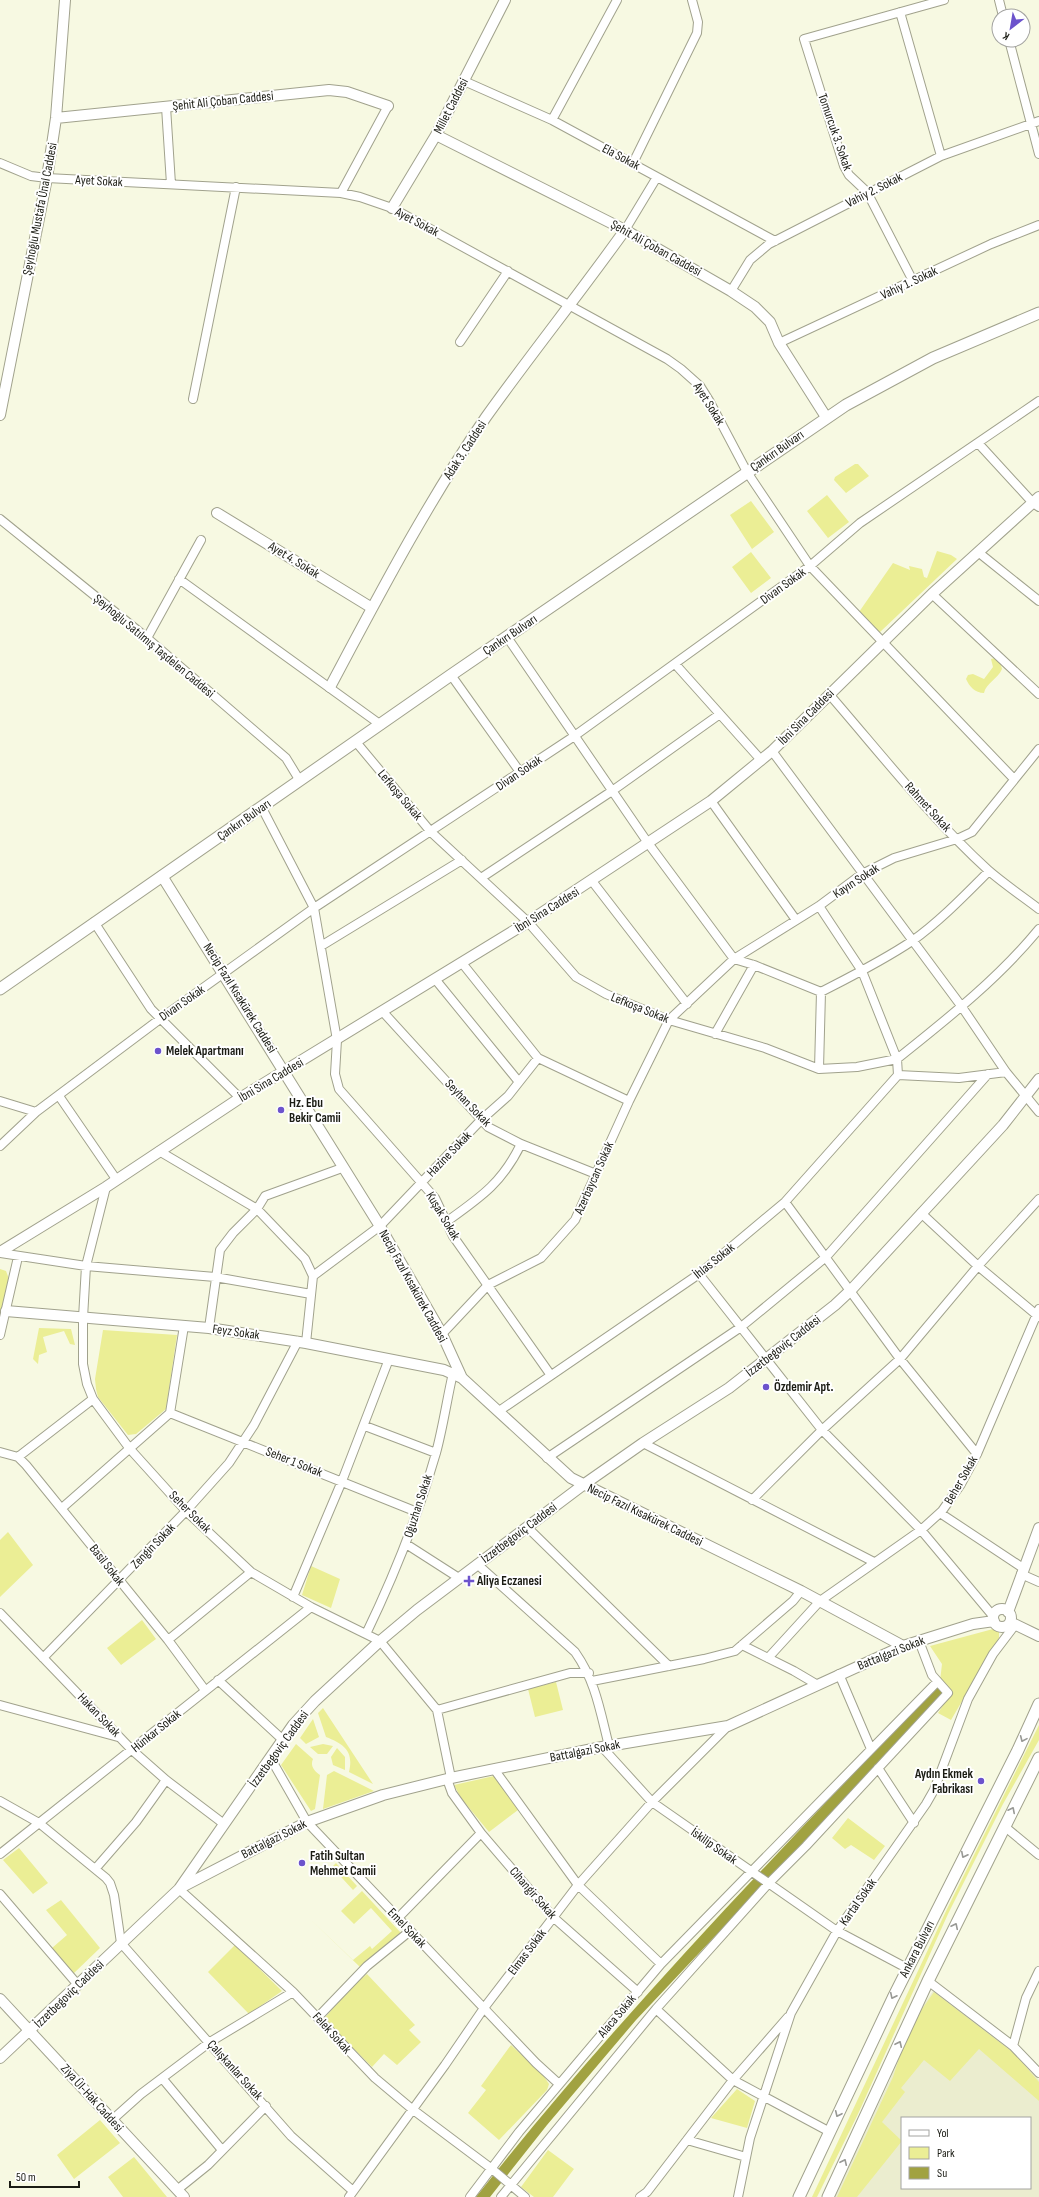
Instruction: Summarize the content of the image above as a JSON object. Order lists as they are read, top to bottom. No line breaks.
{"streets":{"main road":["Çankırı Bulvarı","Ankara Bulvarı"],"street":["Şehit Ali Çoban Caddesi","Millet Caddesi","Tomurcuk 3. Sokak","Ela Sokak","Ayet Sokak","Vahiy 2. Sokak","Şeyhoğlu Mustafa Ünal Caddesi","Vahiy 1. Sokak","Adak 3. Caddesi","Ayet 4. Sokak","Divan Sokak","Şeyhoğlu Satılmış Taşdelen Caddesi","İbni Sina Caddesi","Lefkoşa Sokak","Rahmet Sokak","Kayın Sokak","Necip Fazıl Kısakürek Caddesi","Seyhan Sokak","Hazine Sokak","Azerbaycan Sokak","Kuşak Sokak","İhlas Sokak","Feyz Sokak","İzzetbegoviç Caddesi","Seher 1 Sokak","Beher Sokak","Oğuzhan Sokak","Seher Sokak","Zengin Sokak","Basil Sokak","Battalgazi Sokak","Hakan Sokak","Hünkar Sokak","İskilip Sokak","Cihangir Sokak","Kartal Sokak","Emel Sokak","Elmas Sokak","Alaca Sokak","Felek Sokak","Çalışkanlar Sokak","Ziya Ül-Hak Caddesi"]},"crossings":[["Şehit Ali Çoban Caddesi","Millet Caddesi"],["Şehit Ali Çoban Caddesi","Vahiy 2. Sokak"],["Şehit Ali Çoban Caddesi","Şeyhoğlu Mustafa Ünal Caddesi"],["Şehit Ali Çoban Caddesi","Vahiy 1. Sokak"],["Şehit Ali Çoban Caddesi","Adak 3. Caddesi"],["Şehit Ali Çoban Caddesi","Çankırı Bulvarı"],["Millet Caddesi","Ela Sokak"],["Millet Caddesi","Ayet Sokak"],["Tomurcuk 3. Sokak","Vahiy 2. Sokak"],["Tomurcuk 3. Sokak","Vahiy 1. Sokak"],["Ela Sokak","Vahiy 2. Sokak"],["Ayet Sokak","Şeyhoğlu Mustafa Ünal Caddesi"],["Ayet Sokak","Adak 3. Caddesi"],["Ayet Sokak","Çankırı Bulvarı"],["Ayet Sokak","Divan Sokak"],["Ayet Sokak","İbni Sina Caddesi"],["Ayet Sokak","Kayın Sokak"],["Adak 3. Caddesi","Ayet 4. Sokak"],["Çankırı Bulvarı","Şeyhoğlu Satılmış Taşdelen Caddesi"],["Çankırı Bulvarı","Lefkoşa Sokak"],["Çankırı Bulvarı","Necip Fazıl Kısakürek Caddesi"],["Çankırı Bulvarı","Kuşak Sokak"],["Divan Sokak","Lefkoşa Sokak"],["Divan Sokak","Necip Fazıl Kısakürek Caddesi"],["Divan Sokak","Kuşak Sokak"],["İbni Sina Caddesi","Lefkoşa Sokak"],["İbni Sina Caddesi","Rahmet Sokak"],["İbni Sina Caddesi","Necip Fazıl Kısakürek Caddesi"],["İbni Sina Caddesi","Seyhan Sokak"],["İbni Sina Caddesi","Kuşak Sokak"],["İbni Sina Caddesi","Seher Sokak"],["Lefkoşa Sokak","Kayın Sokak"],["Lefkoşa Sokak","Azerbaycan Sokak"],["Rahmet Sokak","Kayın Sokak"],["Kayın Sokak","Azerbaycan Sokak"],["Necip Fazıl Kısakürek Caddesi","Hazine Sokak"],["Necip Fazıl Kısakürek Caddesi","Azerbaycan Sokak"],["Necip Fazıl Kısakürek Caddesi","İhlas Sokak"],["Necip Fazıl Kısakürek Caddesi","Feyz Sokak"],["Necip Fazıl Kısakürek Caddesi","İzzetbegoviç Caddesi"],["Necip Fazıl Kısakürek Caddesi","Beher Sokak"],["Necip Fazıl Kısakürek Caddesi","Battalgazi Sokak"],["Seyhan Sokak","Hazine Sokak"],["Seyhan Sokak","Azerbaycan Sokak"],["Hazine Sokak","Kuşak Sokak"],["Azerbaycan Sokak","Kuşak Sokak"],["Kuşak Sokak","İhlas Sokak"],["Feyz Sokak","Oğuzhan Sokak"],["Feyz Sokak","Seher Sokak"],["Feyz Sokak","Zengin Sokak"],["İzzetbegoviç Caddesi","Seher Sokak"],["İzzetbegoviç Caddesi","Battalgazi Sokak"],["İzzetbegoviç Caddesi","Hakan Sokak"],["İzzetbegoviç Caddesi","Cihangir Sokak"],["İzzetbegoviç Caddesi","Emel Sokak"],["İzzetbegoviç Caddesi","Felek Sokak"],["İzzetbegoviç Caddesi","Çalışkanlar Sokak"],["İzzetbegoviç Caddesi","Ziya Ül-Hak Caddesi"],["Seher 1 Sokak","Oğuzhan Sokak"],["Seher 1 Sokak","Zengin Sokak"],["Oğuzhan Sokak","Seher Sokak"],["Seher Sokak","Zengin Sokak"],["Seher Sokak","Hünkar Sokak"],["Seher Sokak","Cihangir Sokak"],["Zengin Sokak","Basil Sokak"],["Zengin Sokak","Hakan Sokak"],["Basil Sokak","Hünkar Sokak"],["Battalgazi Sokak","İskilip Sokak"],["Battalgazi Sokak","Cihangir Sokak"],["Battalgazi Sokak","Kartal Sokak"],["Battalgazi Sokak","Emel Sokak"],["Battalgazi Sokak","Elmas Sokak"],["Battalgazi Sokak","Felek Sokak"],["Hakan Sokak","Hünkar Sokak"],["İskilip Sokak","Kartal Sokak"],["İskilip Sokak","Elmas Sokak"],["İskilip Sokak","Alaca Sokak"],["Cihangir Sokak","Elmas Sokak"],["Cihangir Sokak","Alaca Sokak"],["Emel Sokak","Elmas Sokak"],["Emel Sokak","Alaca Sokak"],["Elmas Sokak","Felek Sokak"],["Elmas Sokak","Çalışkanlar Sokak"],["Alaca Sokak","Felek Sokak"]],"places":{"other":["Melek Apartmanı","Hz. Ebu Bekir Camii","Özdemir Apt.","Aydın Ekmek Fabrikası","Fatih Sultan Mehmet Camii"],"health":["Aliya Eczanesi"]},"legend":["Yol","Park","Su"],"scale_bar":"50 m","north":"bottom left"}
